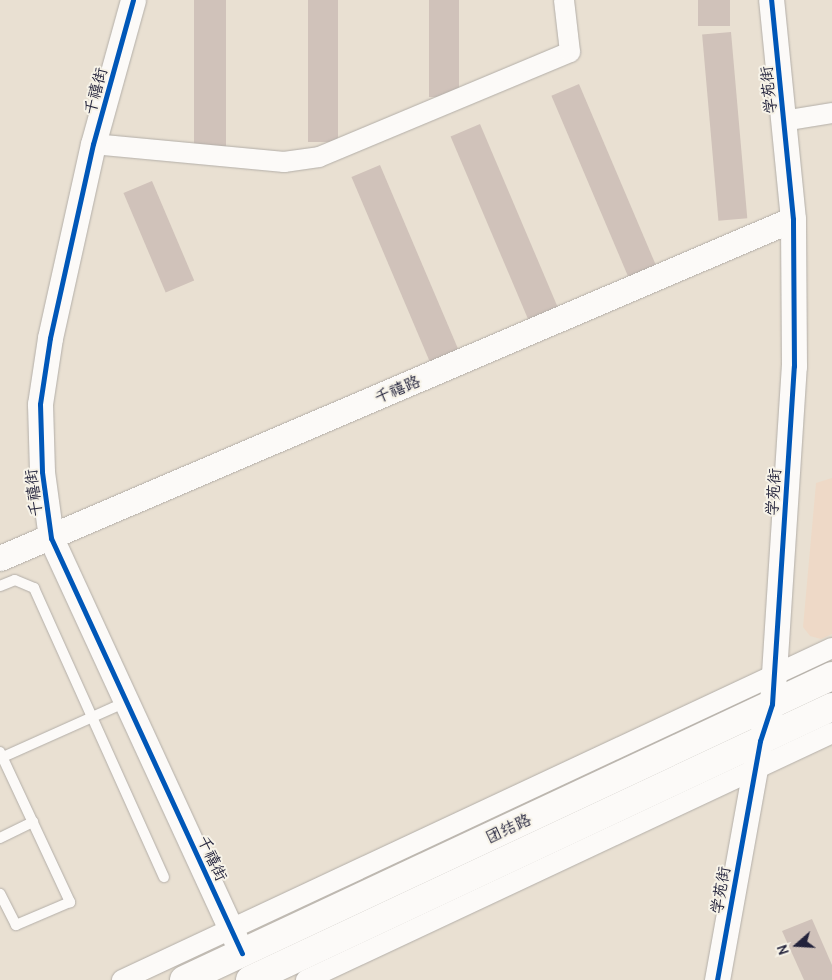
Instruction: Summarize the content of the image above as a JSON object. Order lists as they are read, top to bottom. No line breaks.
{"streets":{"main road":["团结路"],"street":["学苑街","千禧街","千禧路"]},"crossings":[["学苑街","千禧路"],["学苑街","团结路"],["千禧街","千禧路"],["千禧街","团结路"]],"north":"left"}
